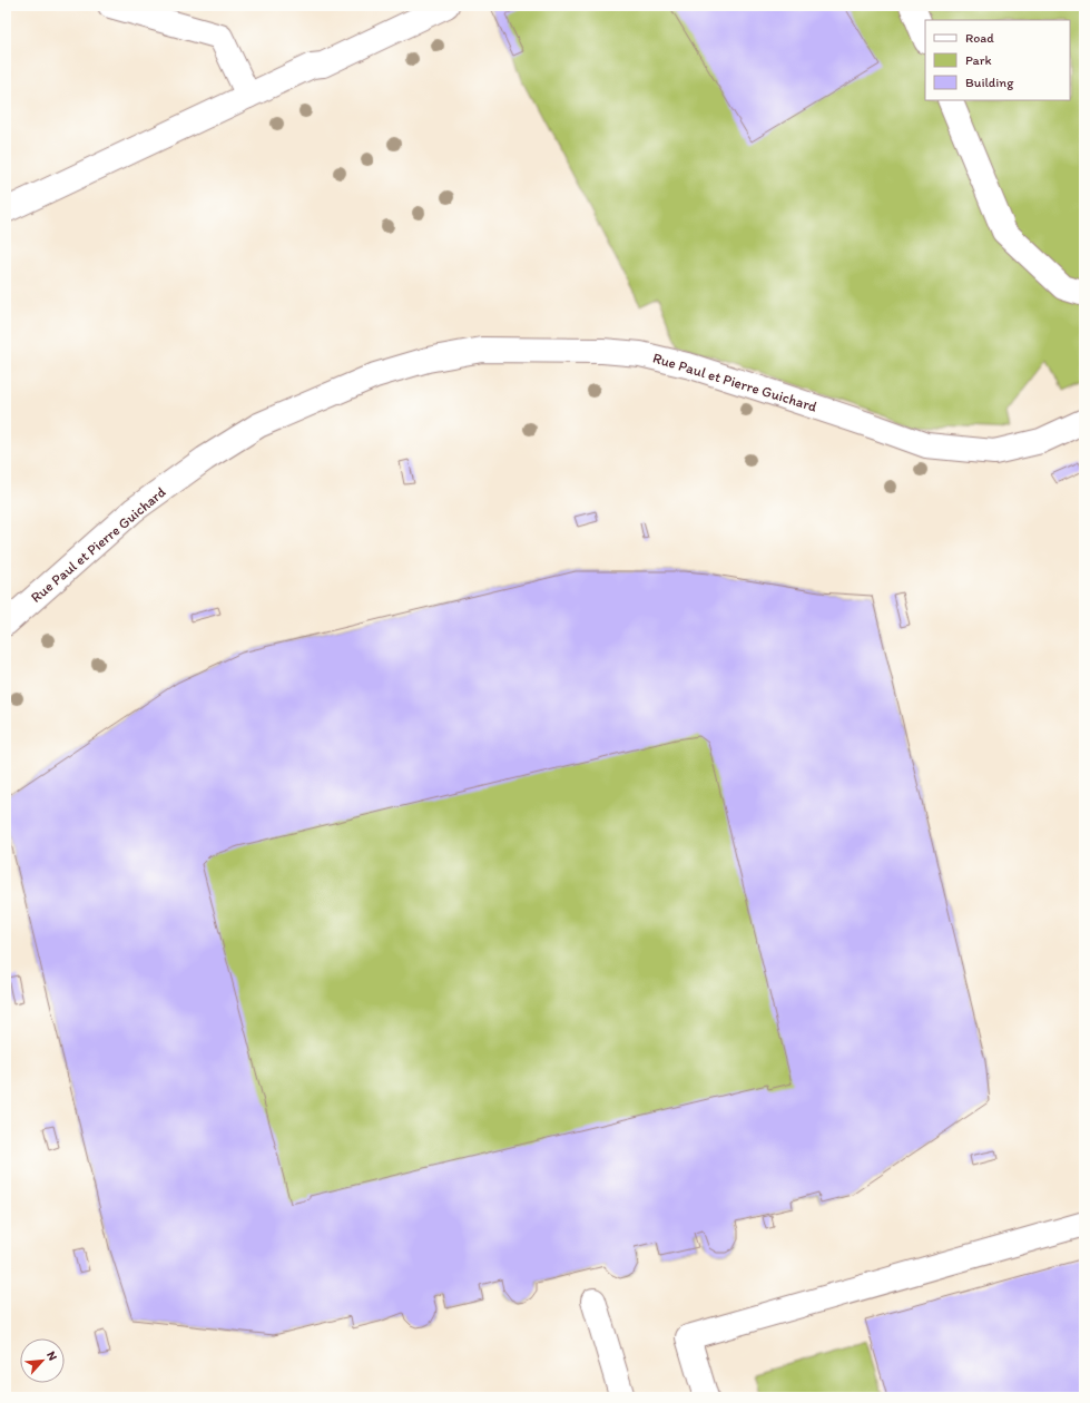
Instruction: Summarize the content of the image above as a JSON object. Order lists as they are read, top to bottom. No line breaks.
{"streets":{"street":["Rue Paul et Pierre Guichard"]},"legend":["Road","Park","Building"],"north":"top right"}
